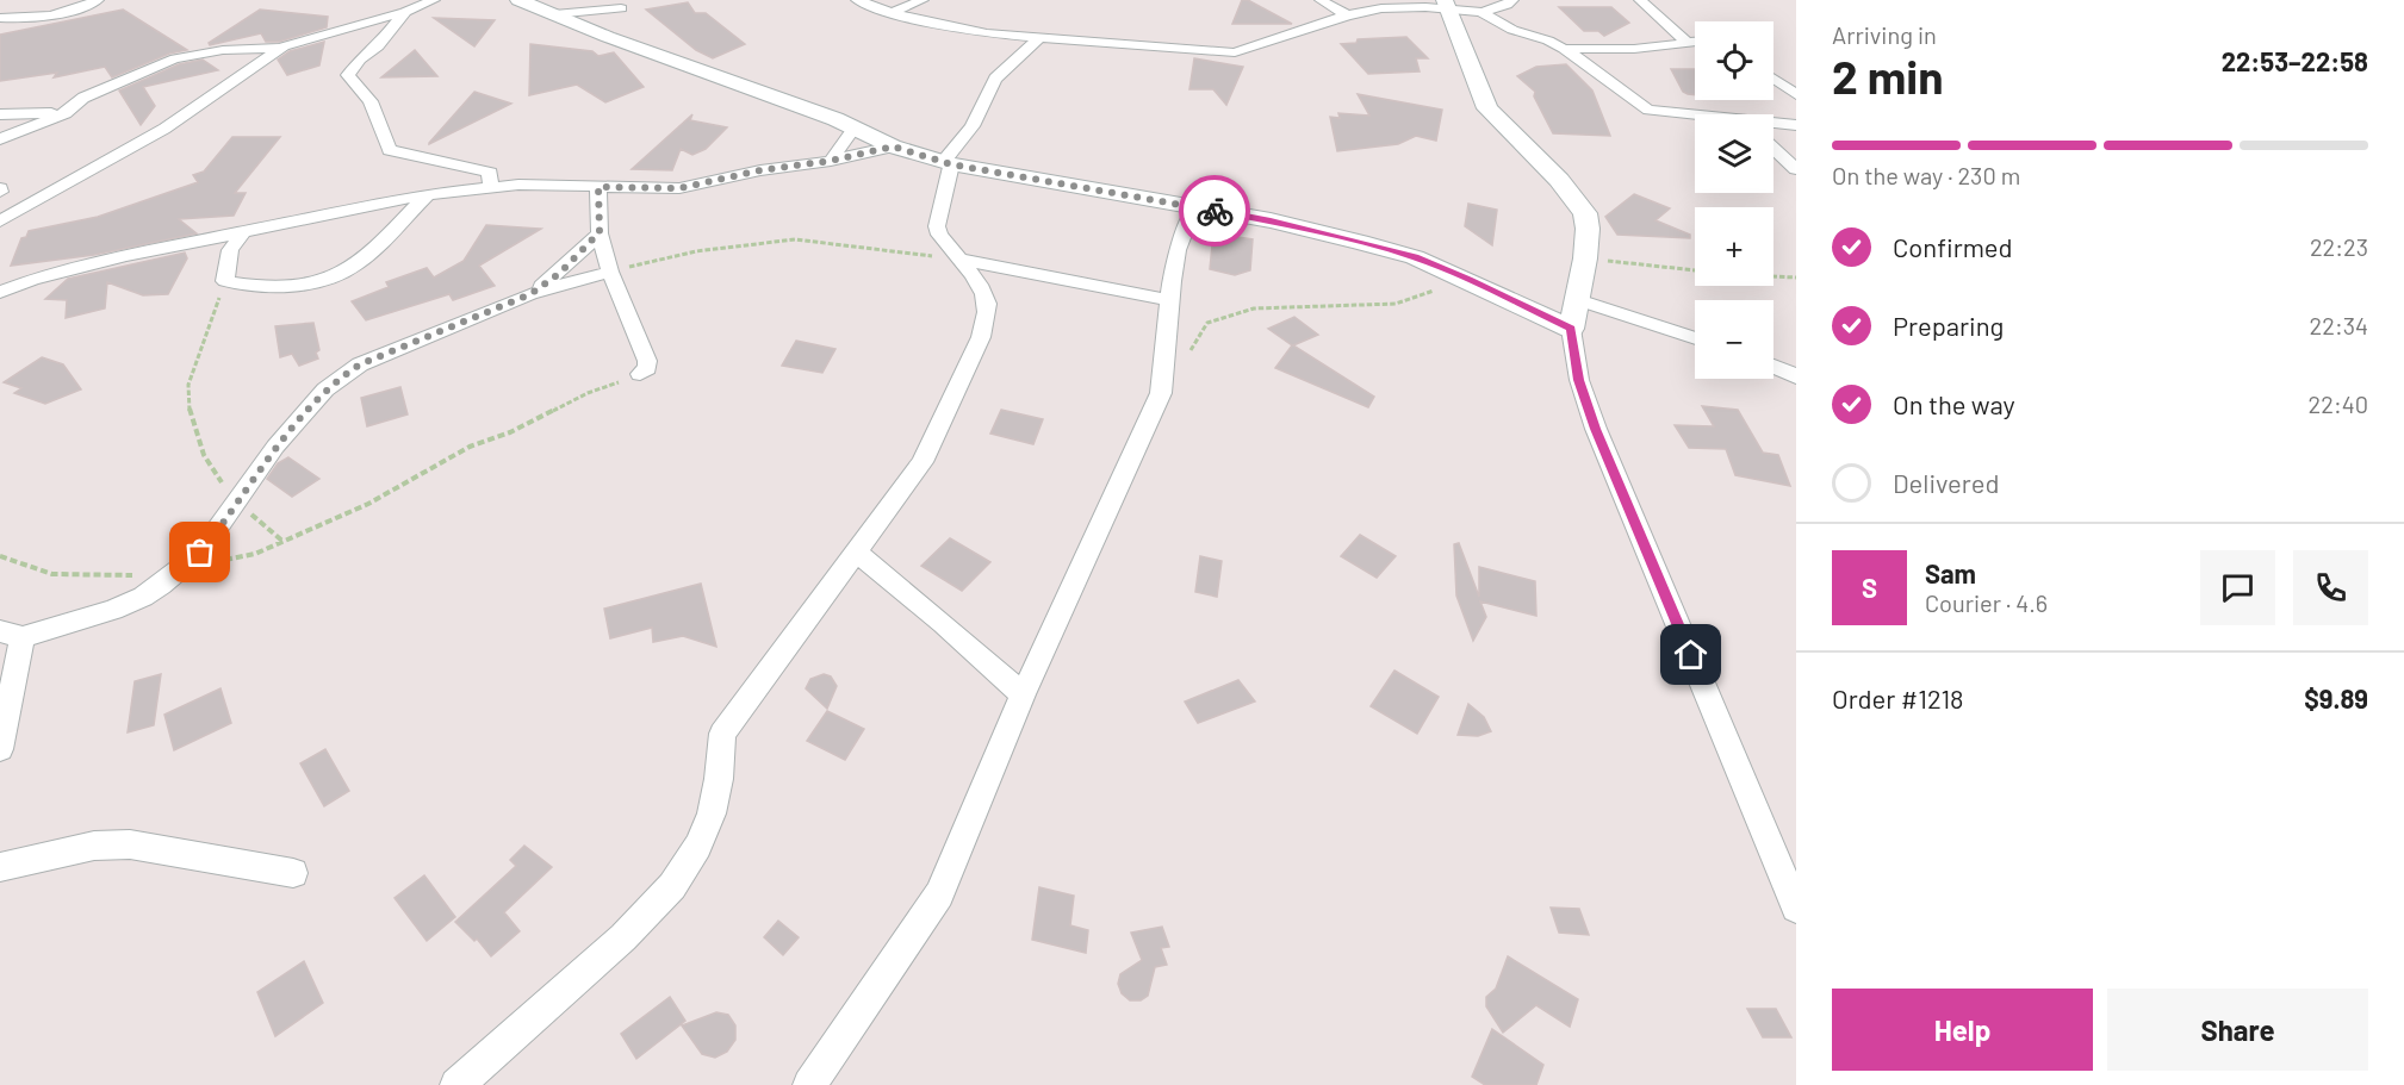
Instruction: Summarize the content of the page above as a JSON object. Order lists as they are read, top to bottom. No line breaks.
{"page":{"heading":["2 min","Arriving in","22:53–22:58"],"panel":["Sam","Courier · 4.6","Order #1218","$9.89"],"map_buttons":["+","−"],"bar":"On the way · 230 m","list":[["Confirmed","22:23"],["Preparing","22:34"],["On the way","22:40"],"Delivered"],"round":"S","buttons":["Help","Share"]}}
